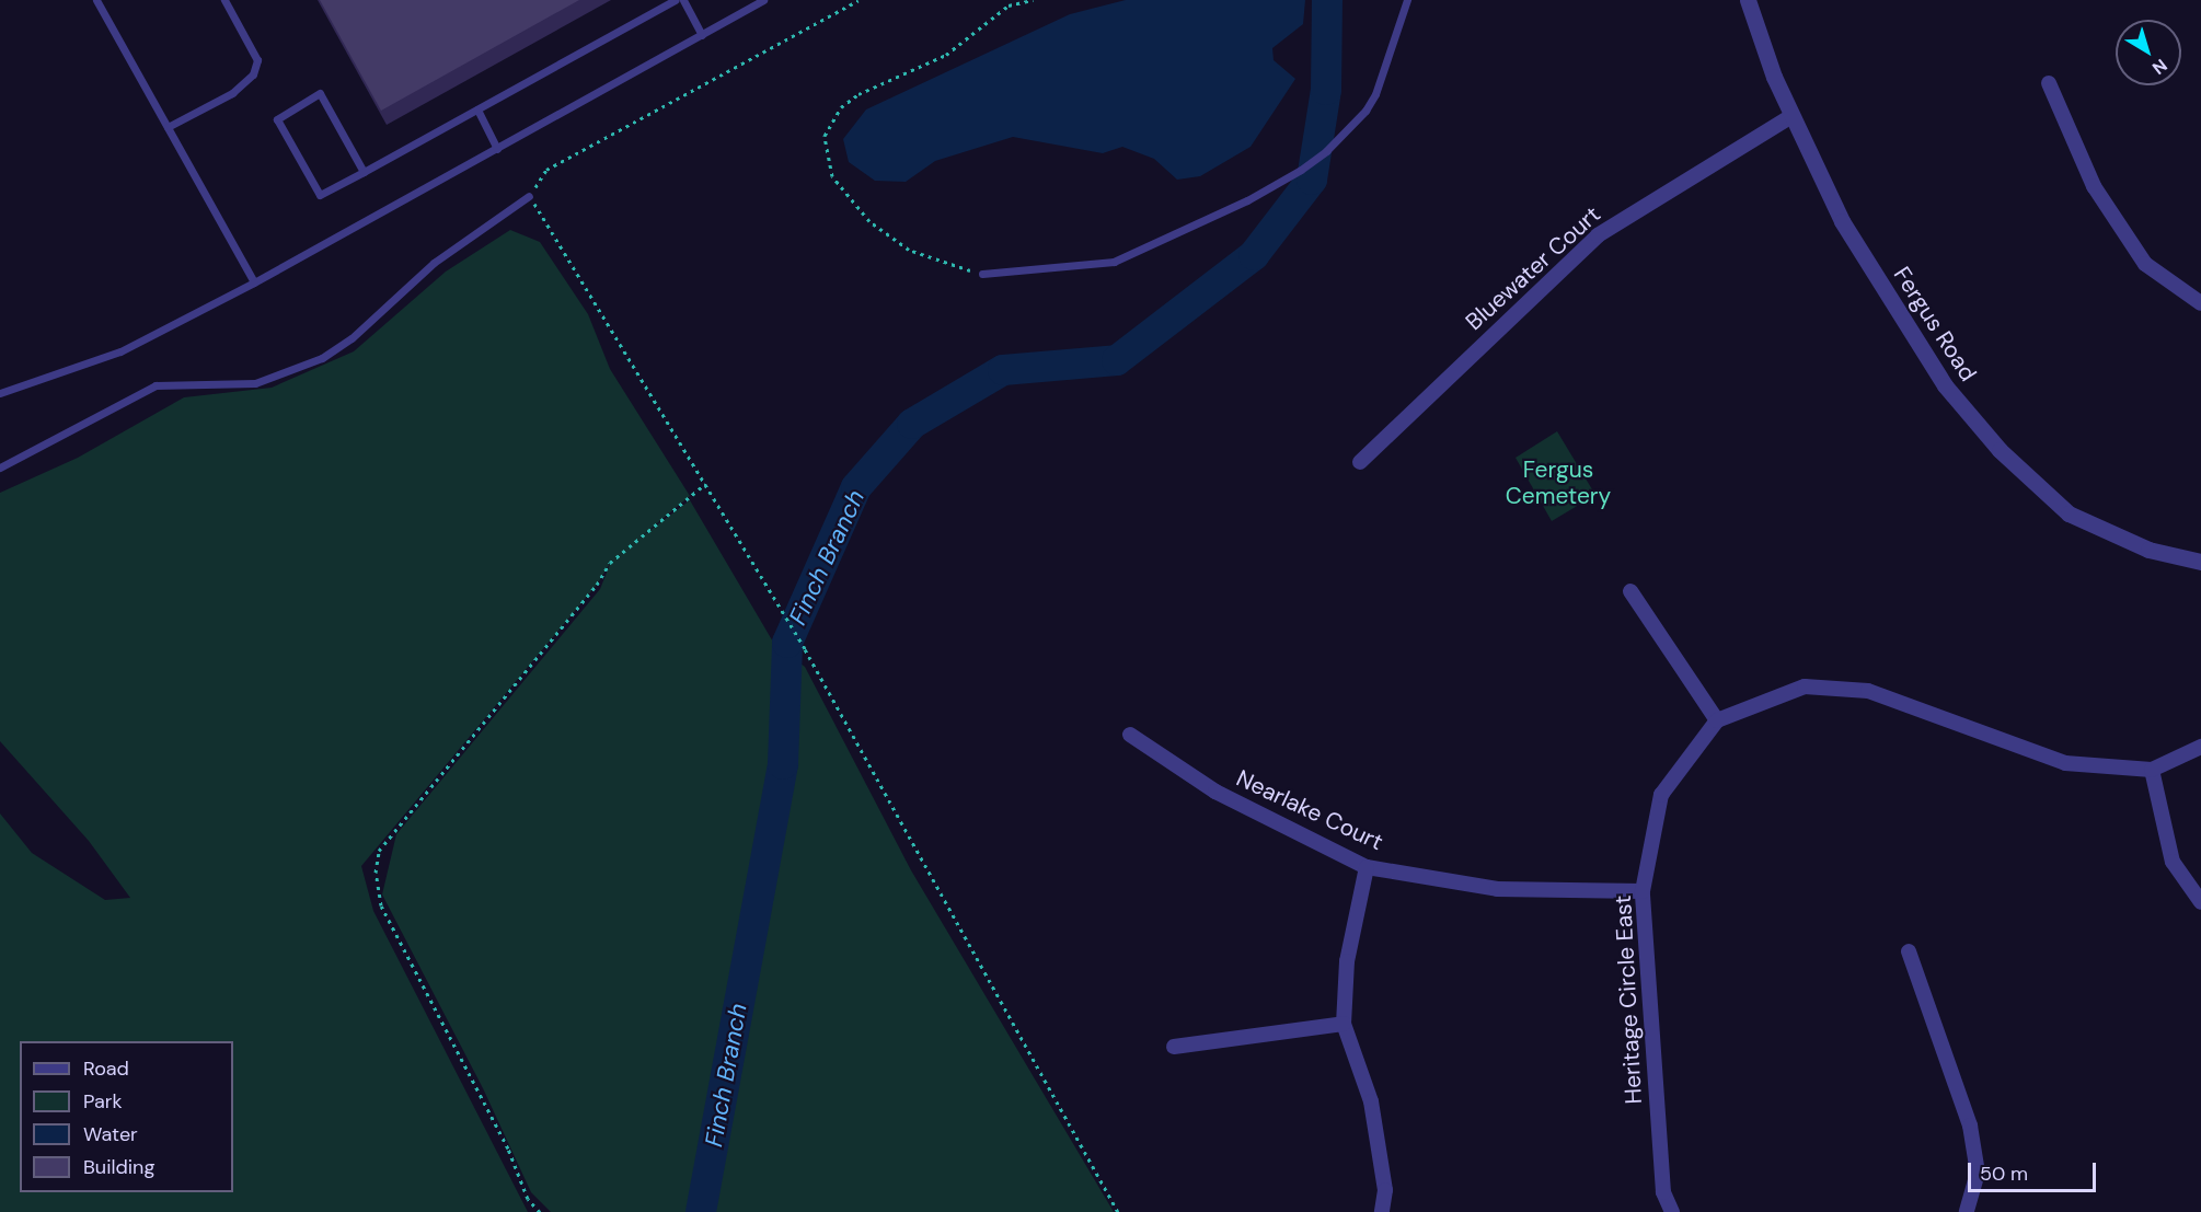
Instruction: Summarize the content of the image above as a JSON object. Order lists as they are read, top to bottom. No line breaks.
{"streets":{"street":["Bluewater Court","Fergus Road","Nearlake Court","Heritage Circle East"]},"crossings":[["Bluewater Court","Fergus Road"],["Nearlake Court","Heritage Circle East"]],"water":["Finch Branch"],"parks":["Fergus Cemetery"],"legend":["Road","Park","Water","Building"],"scale_bar":"50 m","north":"bottom right"}
